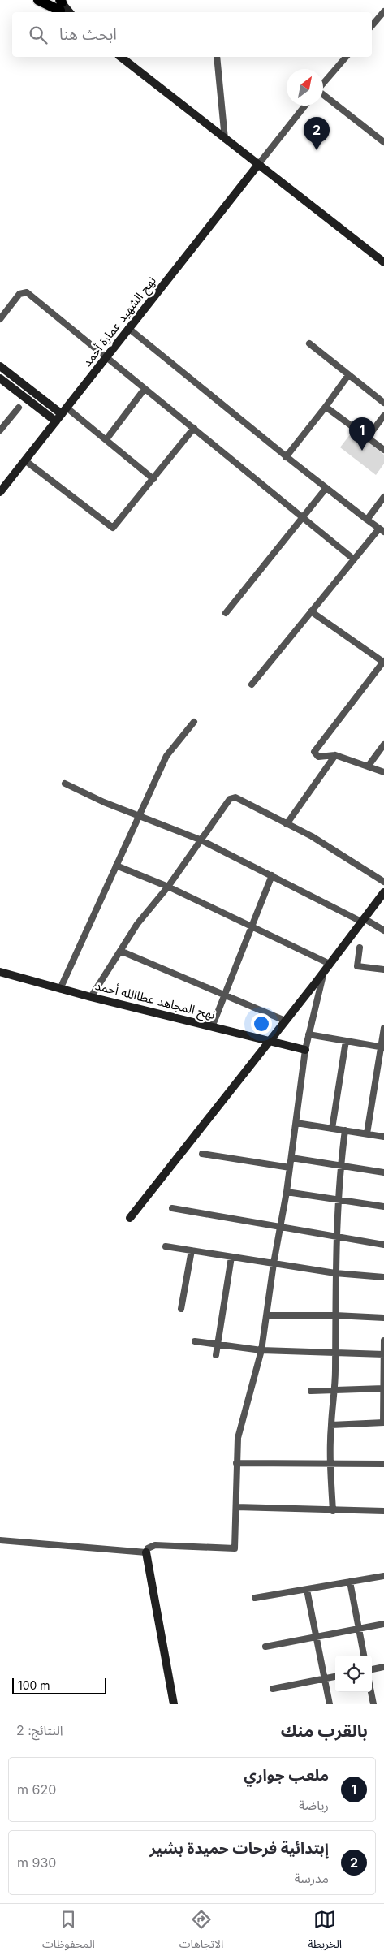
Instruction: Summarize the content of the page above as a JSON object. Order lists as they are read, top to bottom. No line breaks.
{"streets":{"street":["نهج الشهيد عمارة أحمد","نهج المجاهد عطاالله أحمد"]},"scale_bar":"100 m","north":"top right","page":{"search":"ابحث هنا","pins":["2","1"],"scale":"100 m","heading":["بالقرب منك","النتائج: 2"],"list":[{"mark":"1","name":"ملعب جواري","note":"رياضة","value":"620 m"},{"mark":"2","name":"إبتدائية فرحات حميدة بشير","note":"مدرسة","value":"930 m"}],"nav":["الخريطة","الاتجاهات","المحفوظات"]}}
